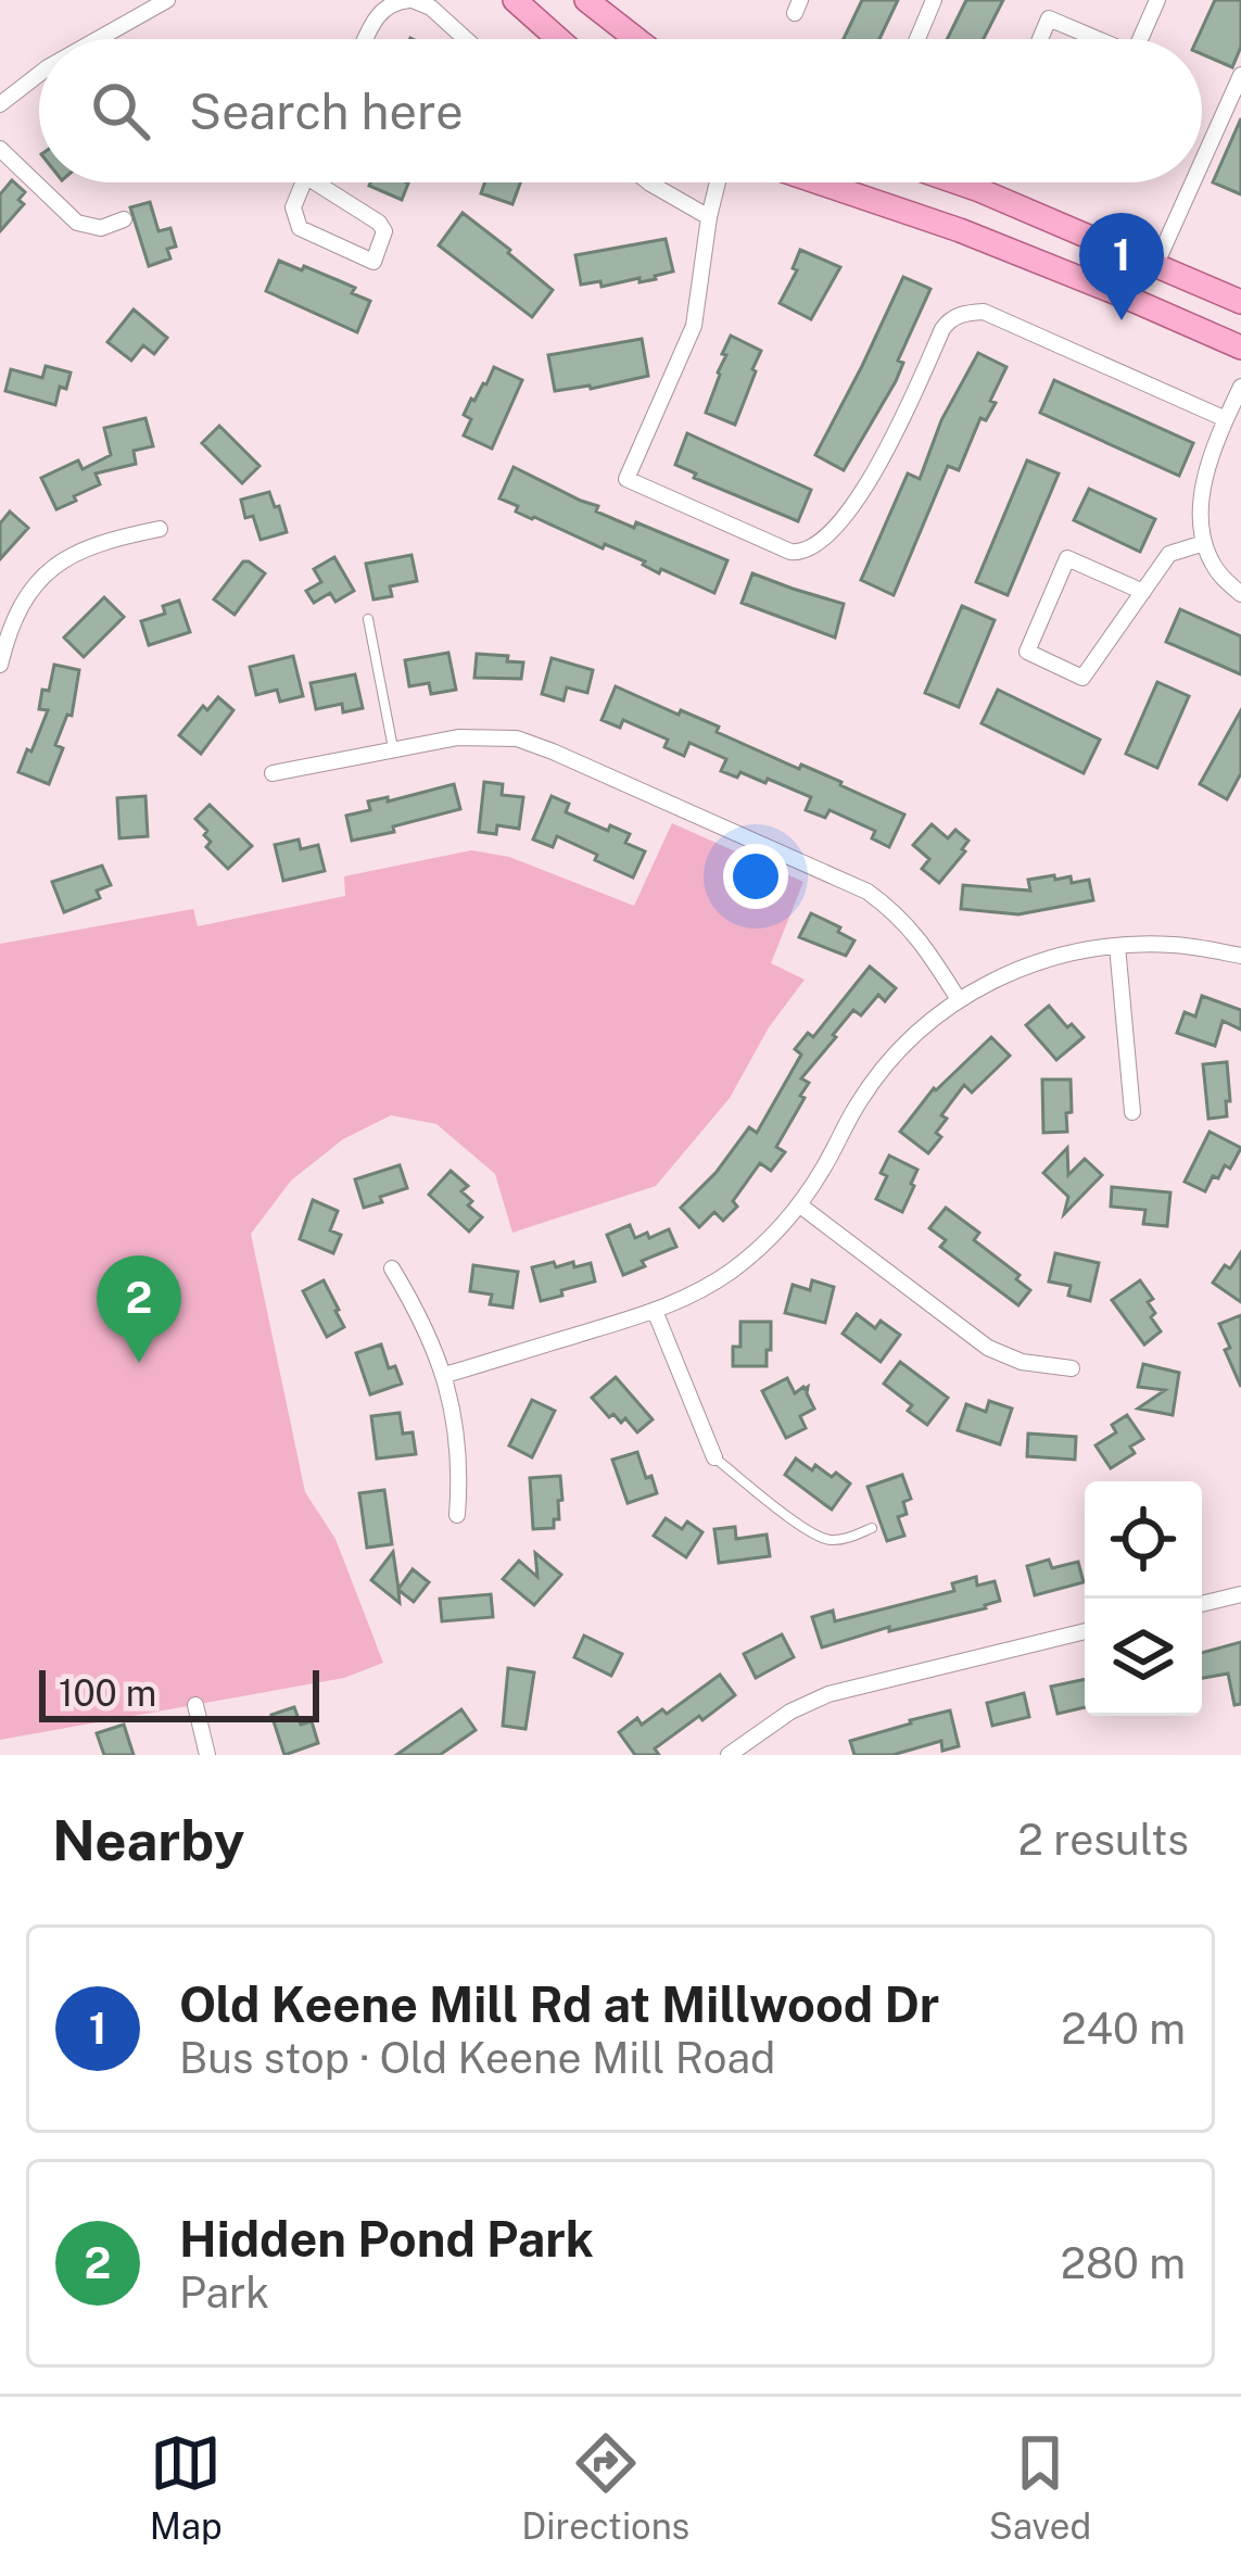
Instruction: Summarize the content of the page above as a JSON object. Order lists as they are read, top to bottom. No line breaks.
{"scale_bar":"100 m","page":{"search":"Search here","pins":["1","2"],"scale":"100 m","heading":["Nearby","2 results"],"list":[{"mark":"1","name":"Old Keene Mill Rd at Millwood Dr","note":"Bus stop · Old Keene Mill Road","value":"240 m"},{"mark":"2","name":"Hidden Pond Park","note":"Park","value":"280 m"}],"nav":["Map","Directions","Saved"]}}
